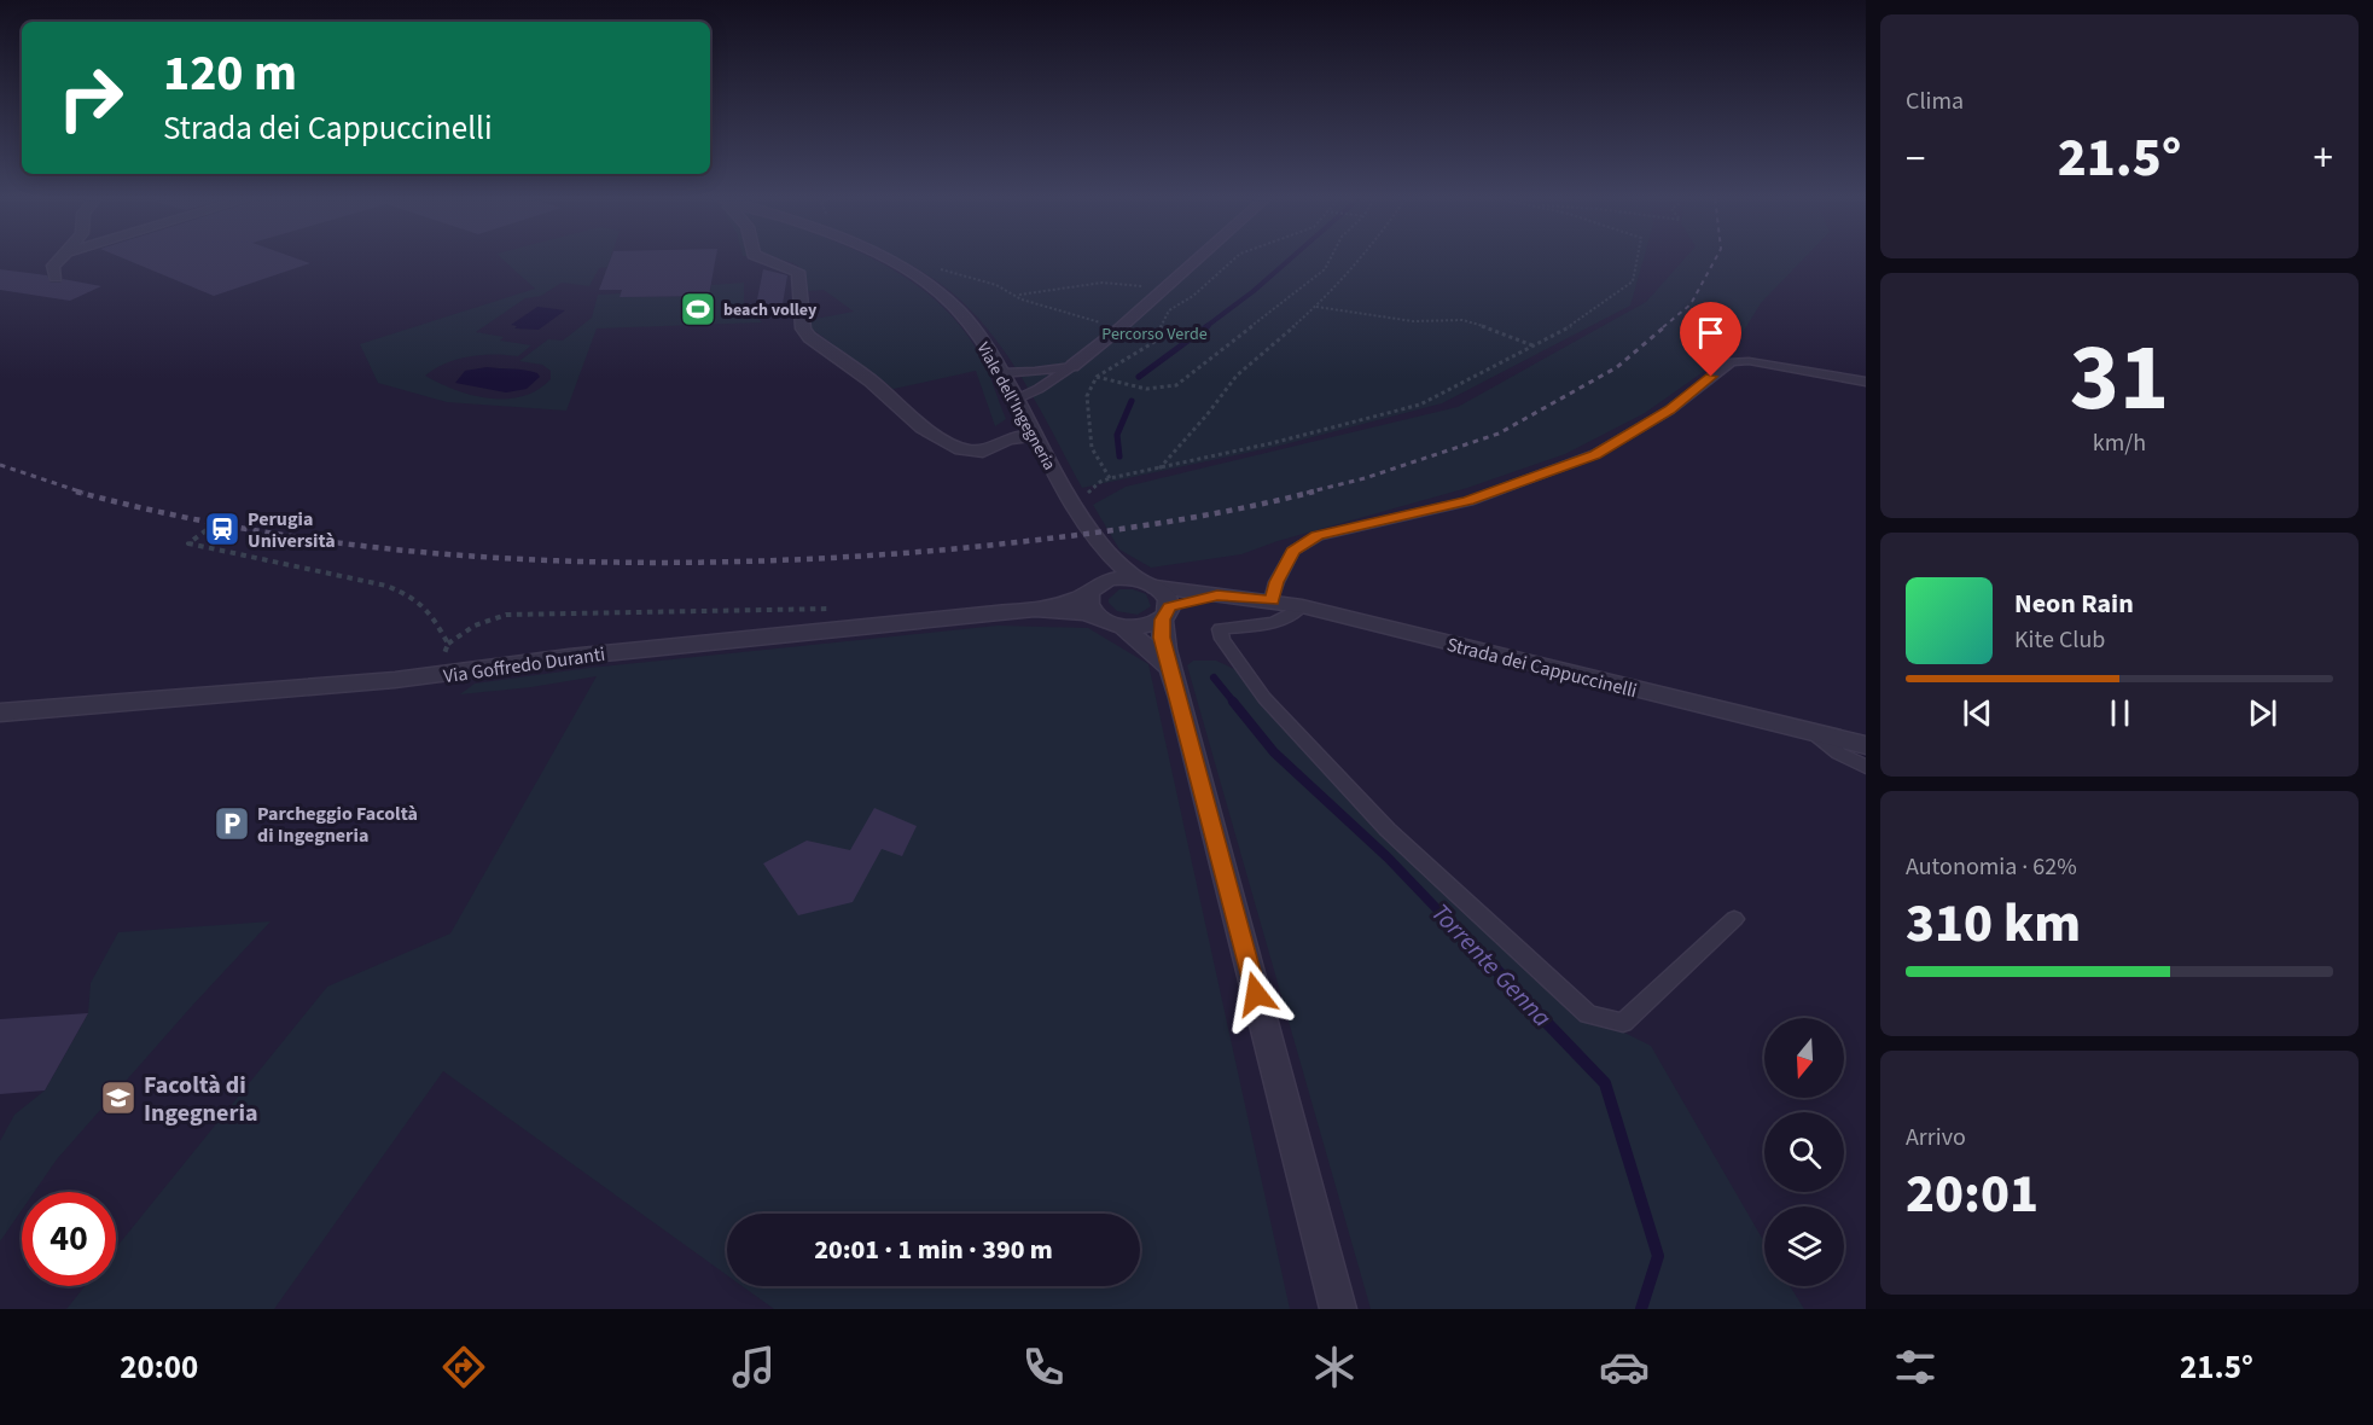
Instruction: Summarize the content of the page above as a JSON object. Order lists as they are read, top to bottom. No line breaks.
{"streets":{"street":["Viale dell'Ingegneria","Via Goffredo Duranti","Strada dei Cappuccinelli"]},"crossings":[["Viale dell'Ingegneria","Via Goffredo Duranti"],["Viale dell'Ingegneria","Strada dei Cappuccinelli"],["Via Goffredo Duranti","Strada dei Cappuccinelli"]],"water":["Torrente Genna"],"parks":["Percorso Verde"],"places":{"sports":["beach volley"],"station":["Perugia Università"],"parking":["Parcheggio Facoltà di Ingegneria"],"school or university":["Facoltà di Ingegneria"]},"north":"bottom","page":{"tile":["Clima",["31","km/h"],["Autonomia · 62%","310 km"],["Arrivo","20:01"]],"turn":["120 m","Strada dei Cappuccinelli"],"heat":["−","21.5°","+"],"song":["Neon Rain","Kite Club"],"limit":"40","trip":"20:01 · 1 min · 390 m","tabs":["20:00","21.5°"]}}
